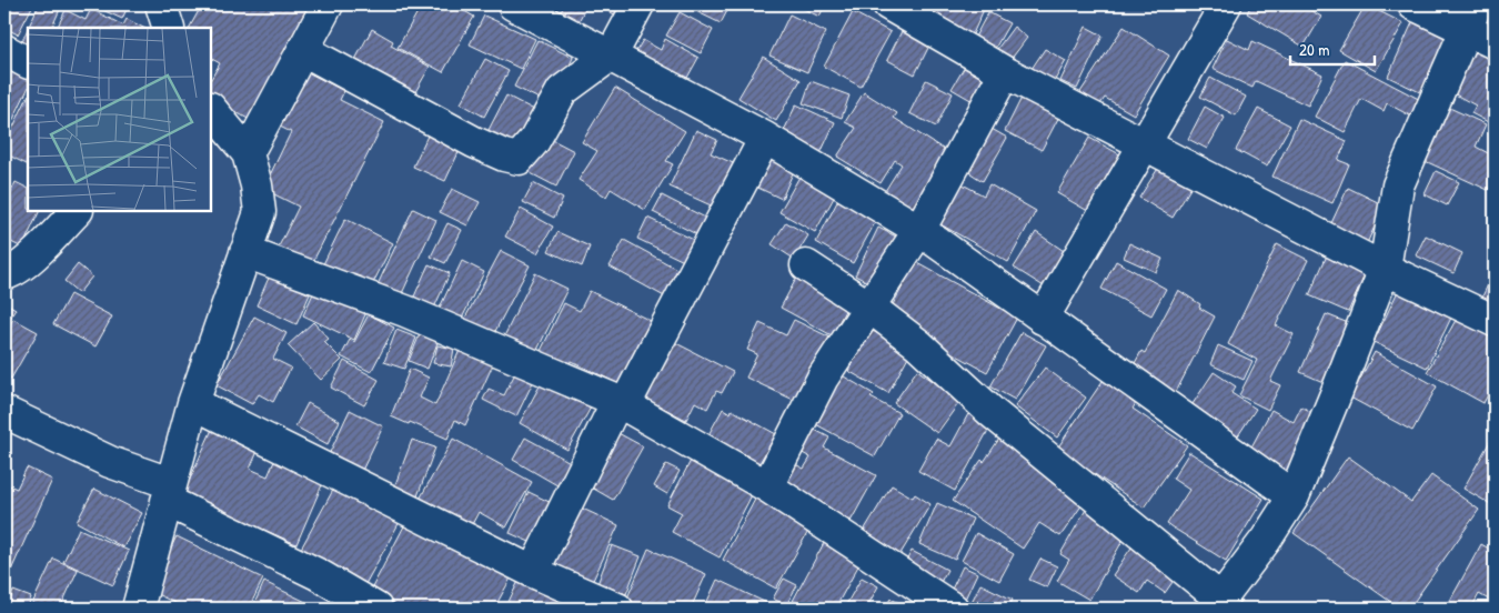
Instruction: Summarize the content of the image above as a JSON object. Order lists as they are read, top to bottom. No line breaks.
{"scale_bar":"20 m"}
